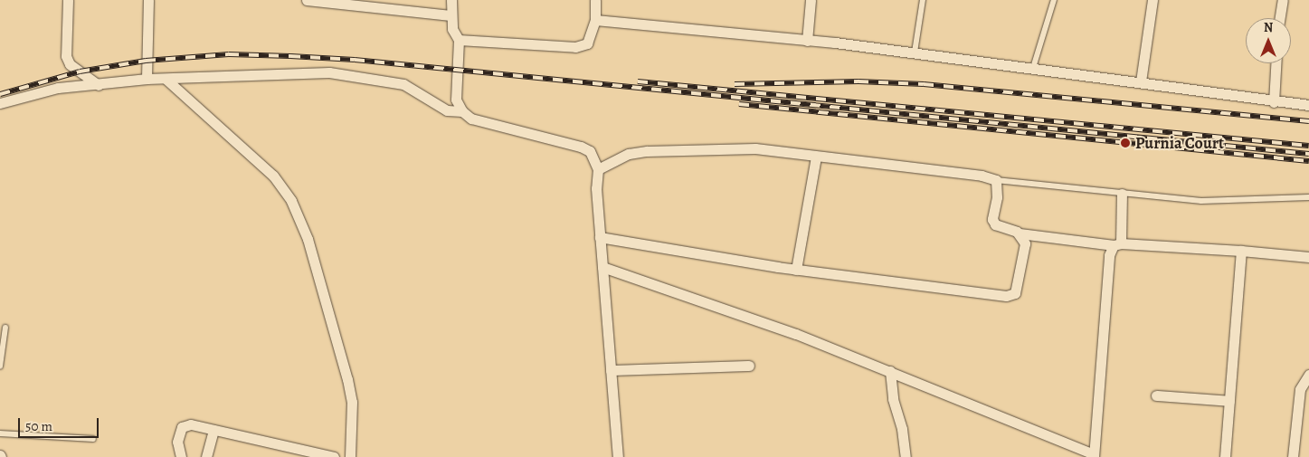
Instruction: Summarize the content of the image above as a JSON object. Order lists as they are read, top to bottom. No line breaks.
{"places":["Purnia Court"],"scale_bar":"50 m","north":"top"}
